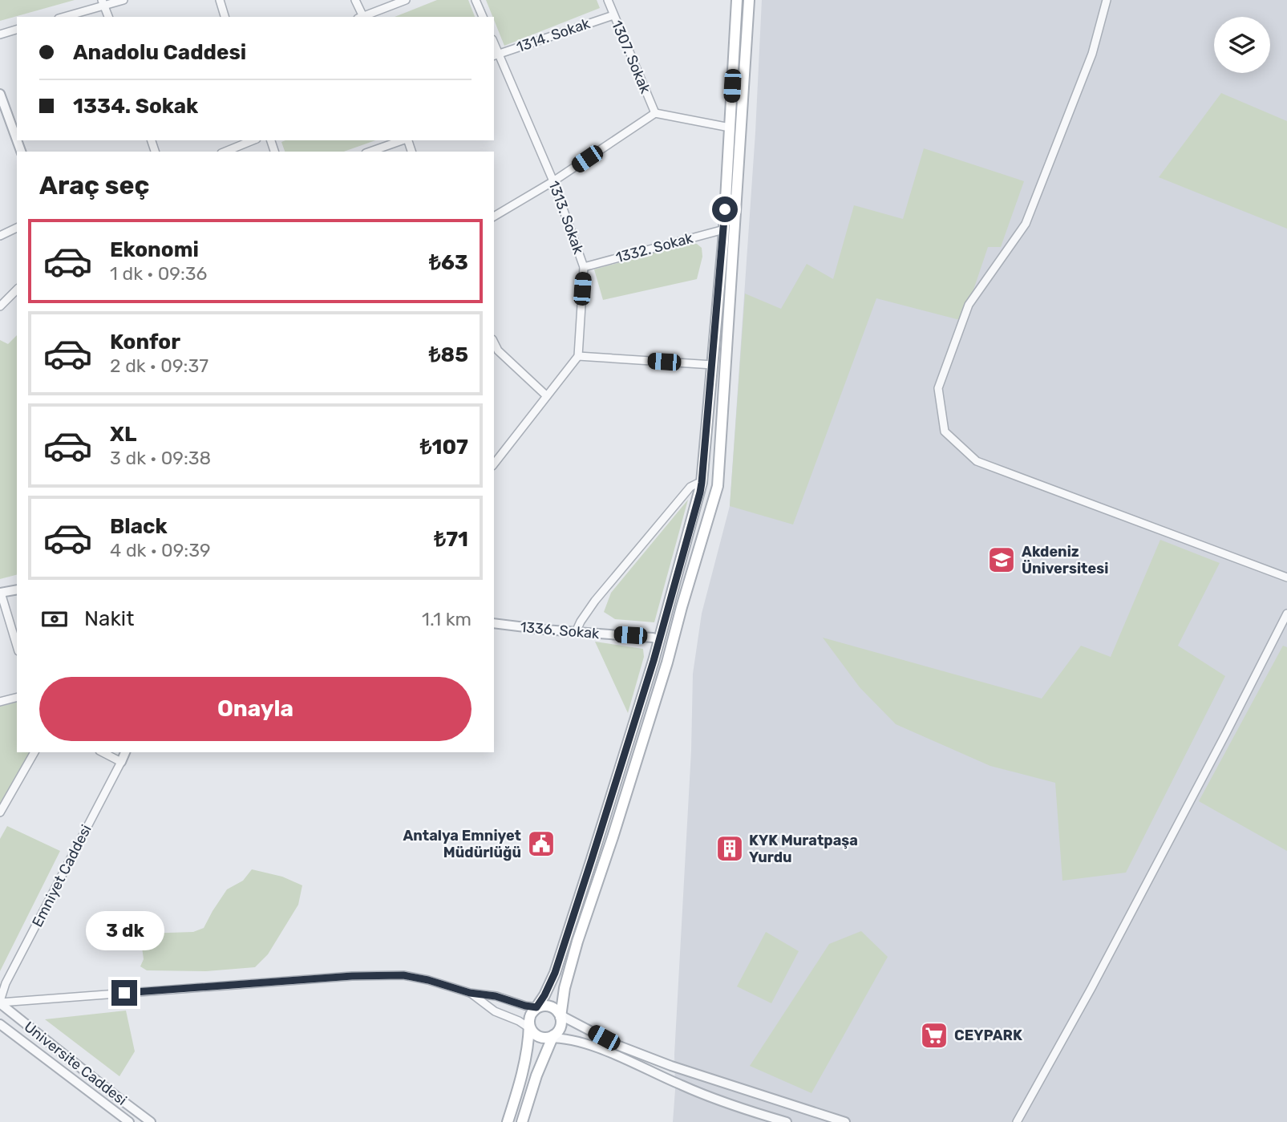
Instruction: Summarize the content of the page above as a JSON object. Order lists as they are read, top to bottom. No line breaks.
{"streets":{"street":["1314. Sokak","1307. Sokak","1313. Sokak","1332. Sokak","1336. Sokak","Emniyet Caddesi","Universite Caddesi"]},"crossings":[["1314. Sokak","1307. Sokak"],["1314. Sokak","1313. Sokak"],["1313. Sokak","1332. Sokak"],["Emniyet Caddesi","Universite Caddesi"]],"places":{"school or university":["Akdeniz Üniversitesi"],"public building":["Antalya Emniyet Müdürlüğü"],"building":["KYK Muratpaşa Yurdu"],"supermarket":["CEYPARK"]},"page":{"banner":["Anadolu Caddesi","1334. Sokak"],"heading":"Araç seç","list":[{"name":"Ekonomi","note":"1 dk · 09:36","value":"₺63"},{"name":"Konfor","note":"2 dk · 09:37","value":"₺85"},{"name":"XL","note":"3 dk · 09:38","value":"₺107"},{"name":"Black","note":"4 dk · 09:39","value":"₺71"}],"pay":["Nakit","1.1 km"],"buttons":"Onayla","bubble":"3 dk"}}
